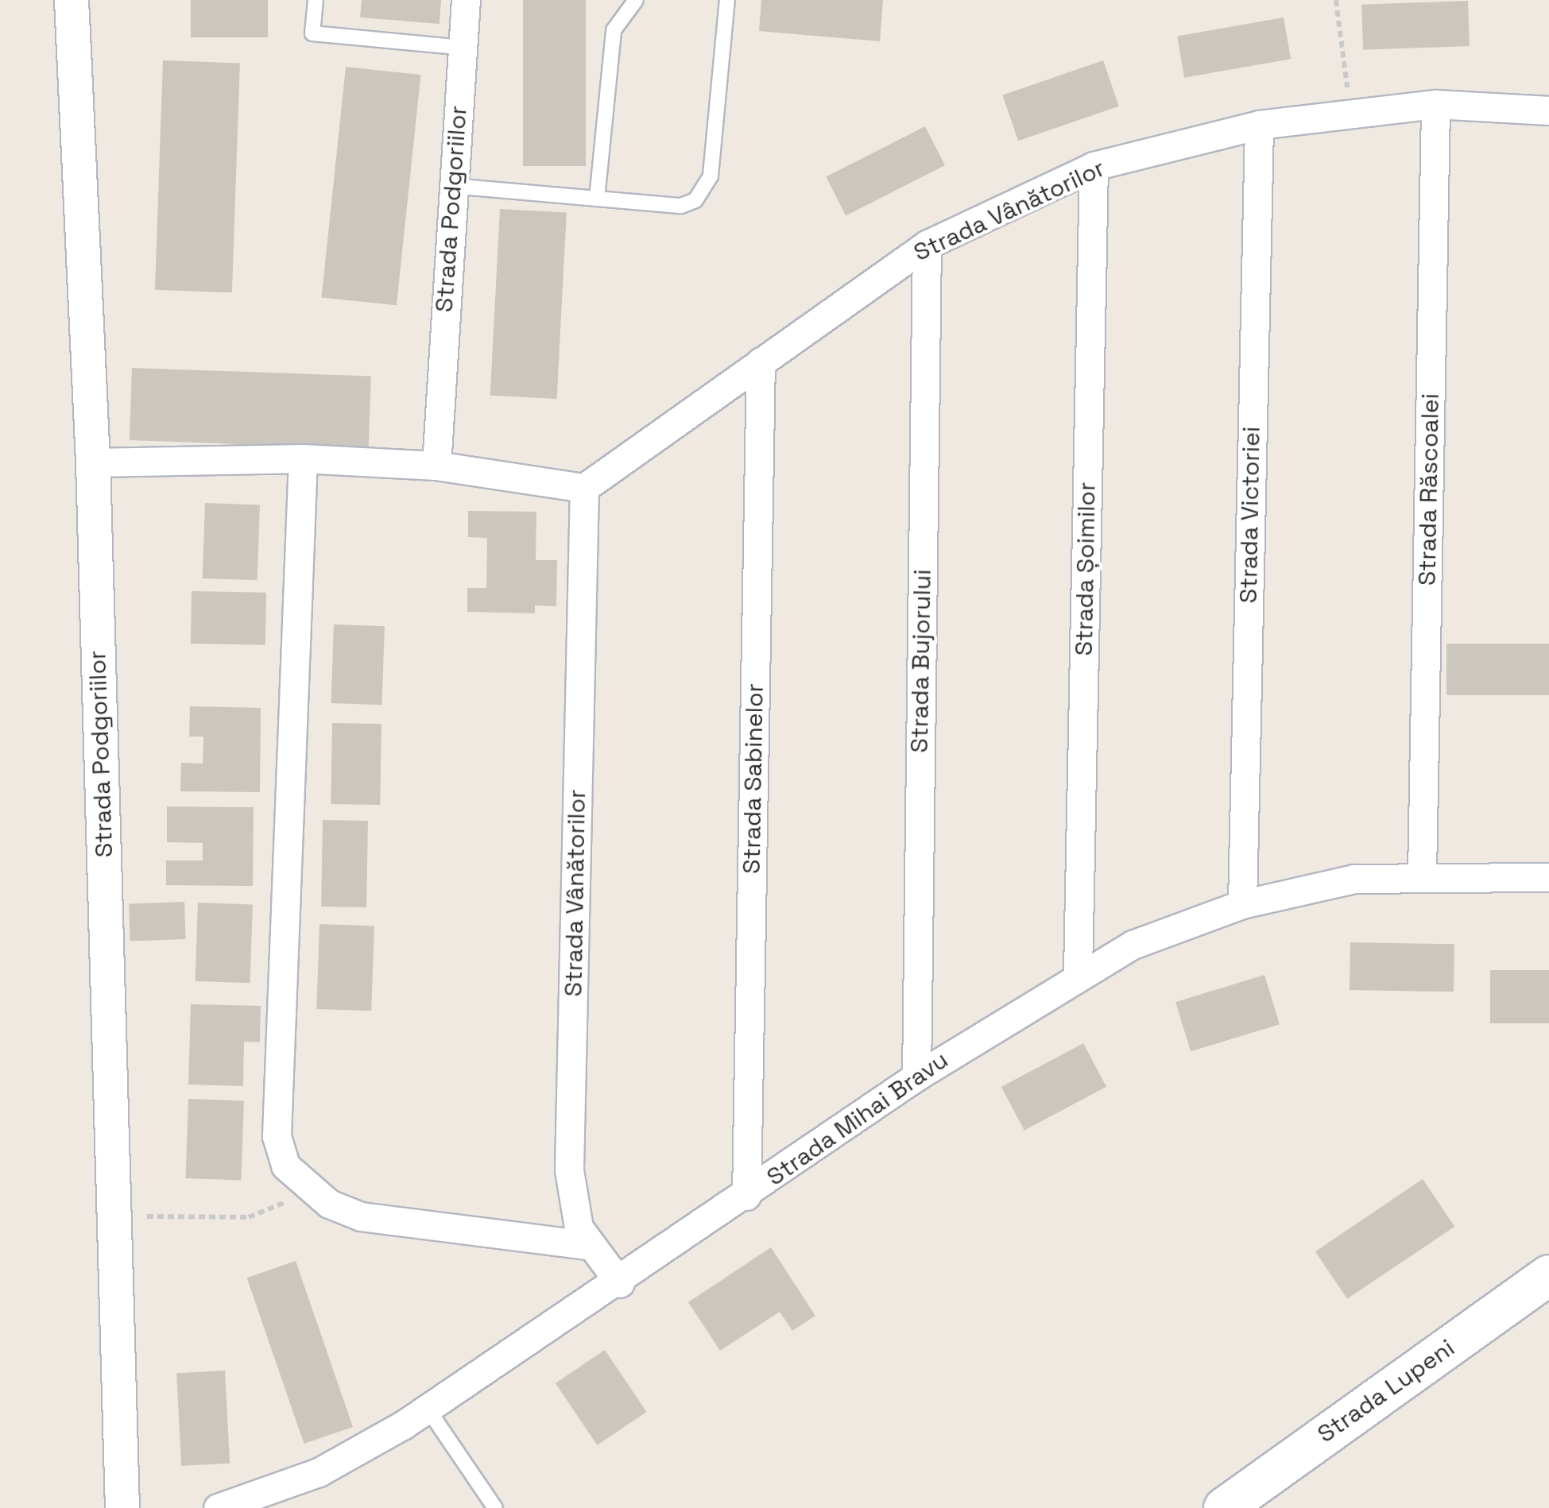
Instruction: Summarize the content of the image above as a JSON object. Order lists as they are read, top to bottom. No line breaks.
{"streets":{"main road":["Strada Lupeni"],"street":["Strada Podgoriilor","Strada Vânătorilor","Strada Răscoalei","Strada Victoriei","Strada Șoimilor","Strada Bujorului","Strada Sabinelor","Strada Mihai Bravu"]},"crossings":[["Strada Vânătorilor","Strada Răscoalei"],["Strada Vânătorilor","Strada Victoriei"],["Strada Vânătorilor","Strada Șoimilor"],["Strada Vânătorilor","Strada Bujorului"],["Strada Vânătorilor","Strada Sabinelor"],["Strada Vânătorilor","Strada Mihai Bravu"],["Strada Răscoalei","Strada Mihai Bravu"],["Strada Victoriei","Strada Mihai Bravu"],["Strada Șoimilor","Strada Mihai Bravu"],["Strada Bujorului","Strada Mihai Bravu"],["Strada Sabinelor","Strada Mihai Bravu"]]}
